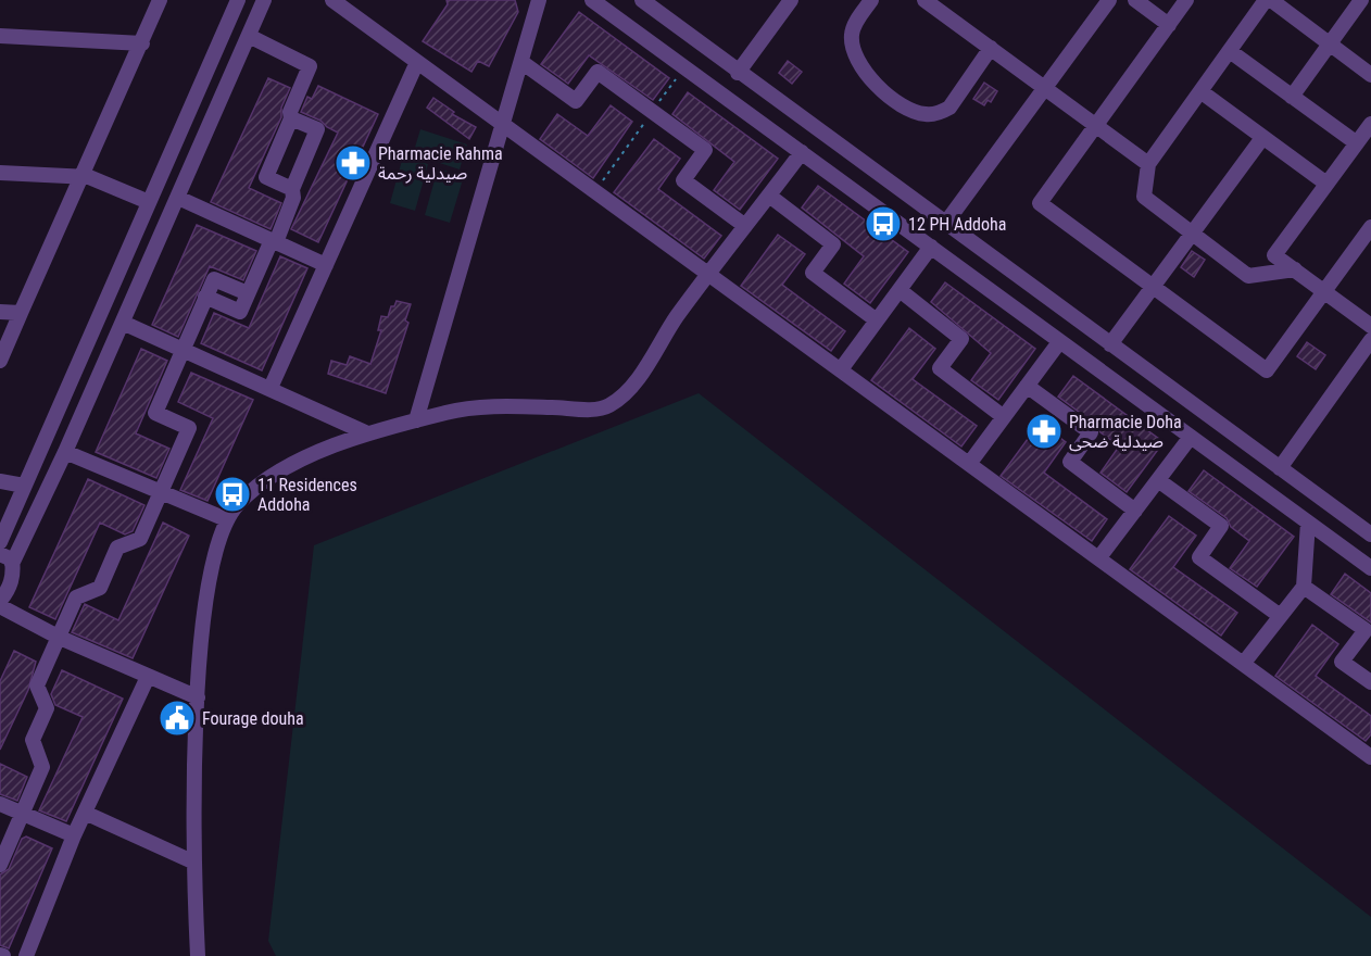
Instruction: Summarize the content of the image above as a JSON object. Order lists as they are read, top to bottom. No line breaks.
{"places":{"pharmacy":["Pharmacie Rahma صيدلية رحمة","Pharmacie Doha صيدلية ضحى"],"bus stop":["12 PH Addoha","11 Residences Addoha"],"public building":["Fourage douha"]}}
